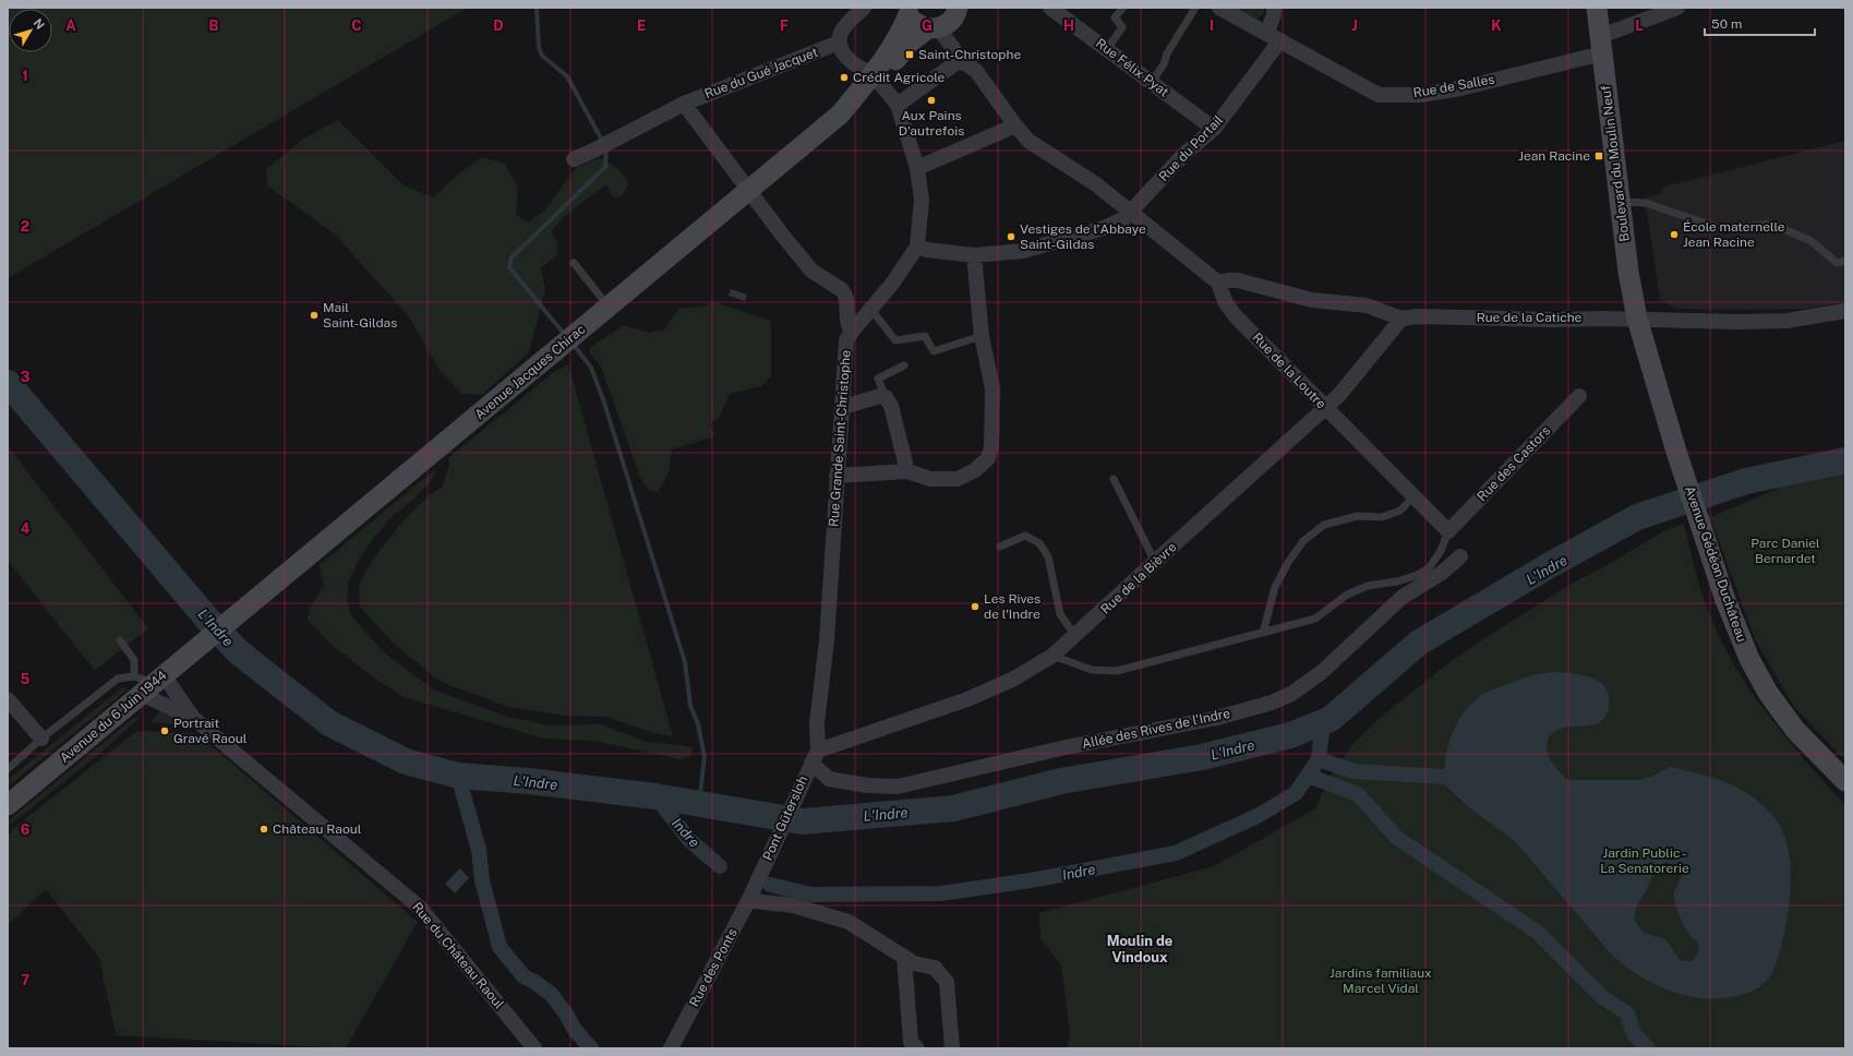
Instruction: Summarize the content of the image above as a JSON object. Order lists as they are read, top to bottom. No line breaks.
{"streets":{"main road":["Boulevard du Moulin Neuf","Avenue Jacques Chirac","Avenue Gédéon Duchâteau","Avenue du 6 Juin 1944"],"street":["Rue Félix Pyat","Rue du Gué Jacquet","Rue de Salles","Rue du Portail","Rue de la Catiche","Rue de la Loutre","Rue Grande Saint-Christophe","Rue des Castors","Rue de la Bièvre","Allée des Rives de l'Indre","Pont Gütersloh","Rue du Château Raoul","Rue des Ponts"]},"crossings":[["Rue Félix Pyat","Rue du Portail"],["Rue de Salles","Rue du Portail"],["Rue de Salles","Boulevard du Moulin Neuf"],["Rue du Portail","Rue Grande Saint-Christophe"],["Boulevard du Moulin Neuf","Rue de la Catiche"],["Boulevard du Moulin Neuf","Avenue Gédéon Duchâteau"],["Rue de la Catiche","Rue de la Loutre"],["Rue de la Catiche","Avenue Gédéon Duchâteau"],["Rue de la Catiche","Rue de la Bièvre"],["Rue de la Loutre","Rue des Castors"],["Rue de la Loutre","Rue de la Bièvre"],["Avenue Jacques Chirac","Avenue du 6 Juin 1944"],["Rue Grande Saint-Christophe","Rue de la Bièvre"],["Rue Grande Saint-Christophe","Allée des Rives de l'Indre"],["Rue Grande Saint-Christophe","Pont Gütersloh"],["Rue de la Bièvre","Allée des Rives de l'Indre"],["Rue de la Bièvre","Pont Gütersloh"],["Avenue du 6 Juin 1944","Rue du Château Raoul"],["Allée des Rives de l'Indre","Pont Gütersloh"],["Pont Gütersloh","Rue des Ponts"]],"districts":["Moulin de Vindoux"],"water":["L'Indre","Indre"],"parks":["Parc Daniel Bernardet","Jardin Public - La Senatorerie","Jardins familiaux Marcel Vidal"],"places":{"transit":["Saint-Christophe","Jean Racine"],"other":["Crédit Agricole","Aux Pains D'autrefois","École maternelle Jean Racine","Vestiges de l'Abbaye Saint-Gildas","Mail Saint-Gildas","Les Rives de l'Indre","Portrait Gravé Raoul","Château Raoul"]},"scale_bar":"50 m","north":"top right","grid":{"columns":["A","B","C","D","E","F","G","H","I","J","K","L"],"rows":["1","2","3","4","5","6","7"]}}
